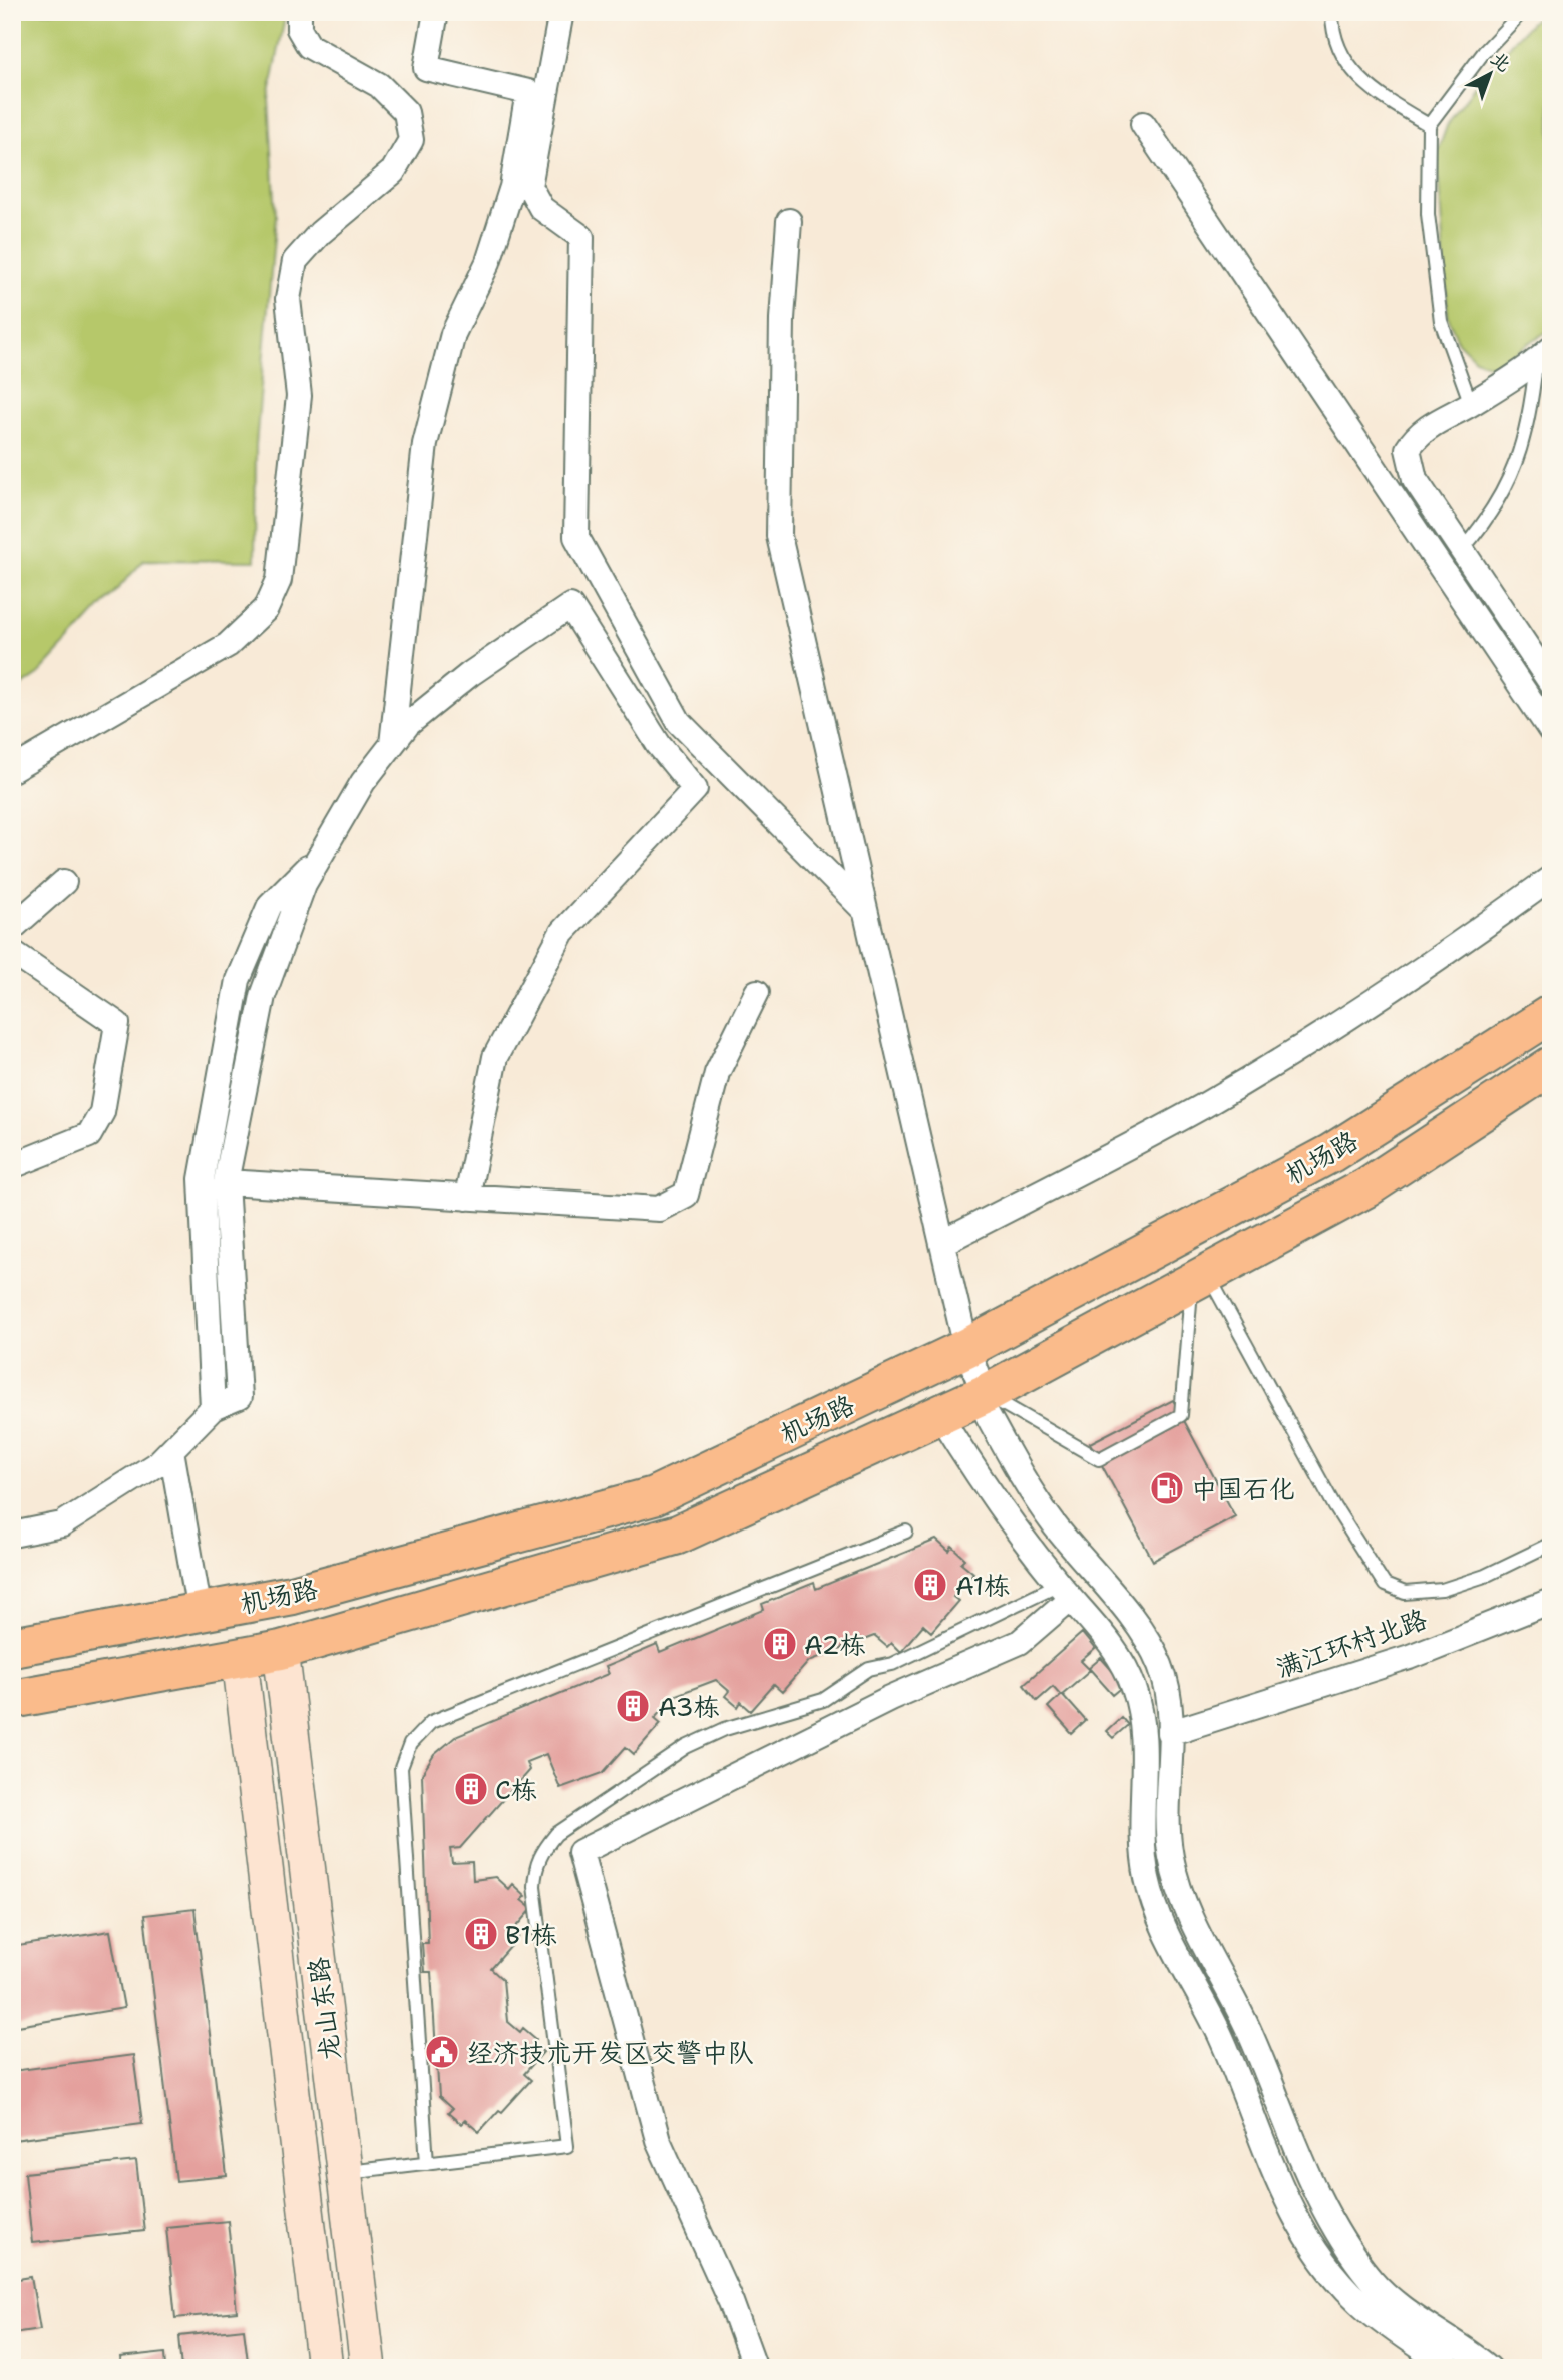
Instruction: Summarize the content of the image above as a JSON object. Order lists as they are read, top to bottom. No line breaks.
{"streets":{"main road":["机场路","龙山东路"],"street":["满江环村北路"]},"crossings":[["机场路","龙山东路"]],"places":{"fuel station":["中国石化"],"building":["A1栋","A2栋","A3栋","C栋","B1栋"],"public building":["经济技术开发区交警中队"]},"north":"top right"}
